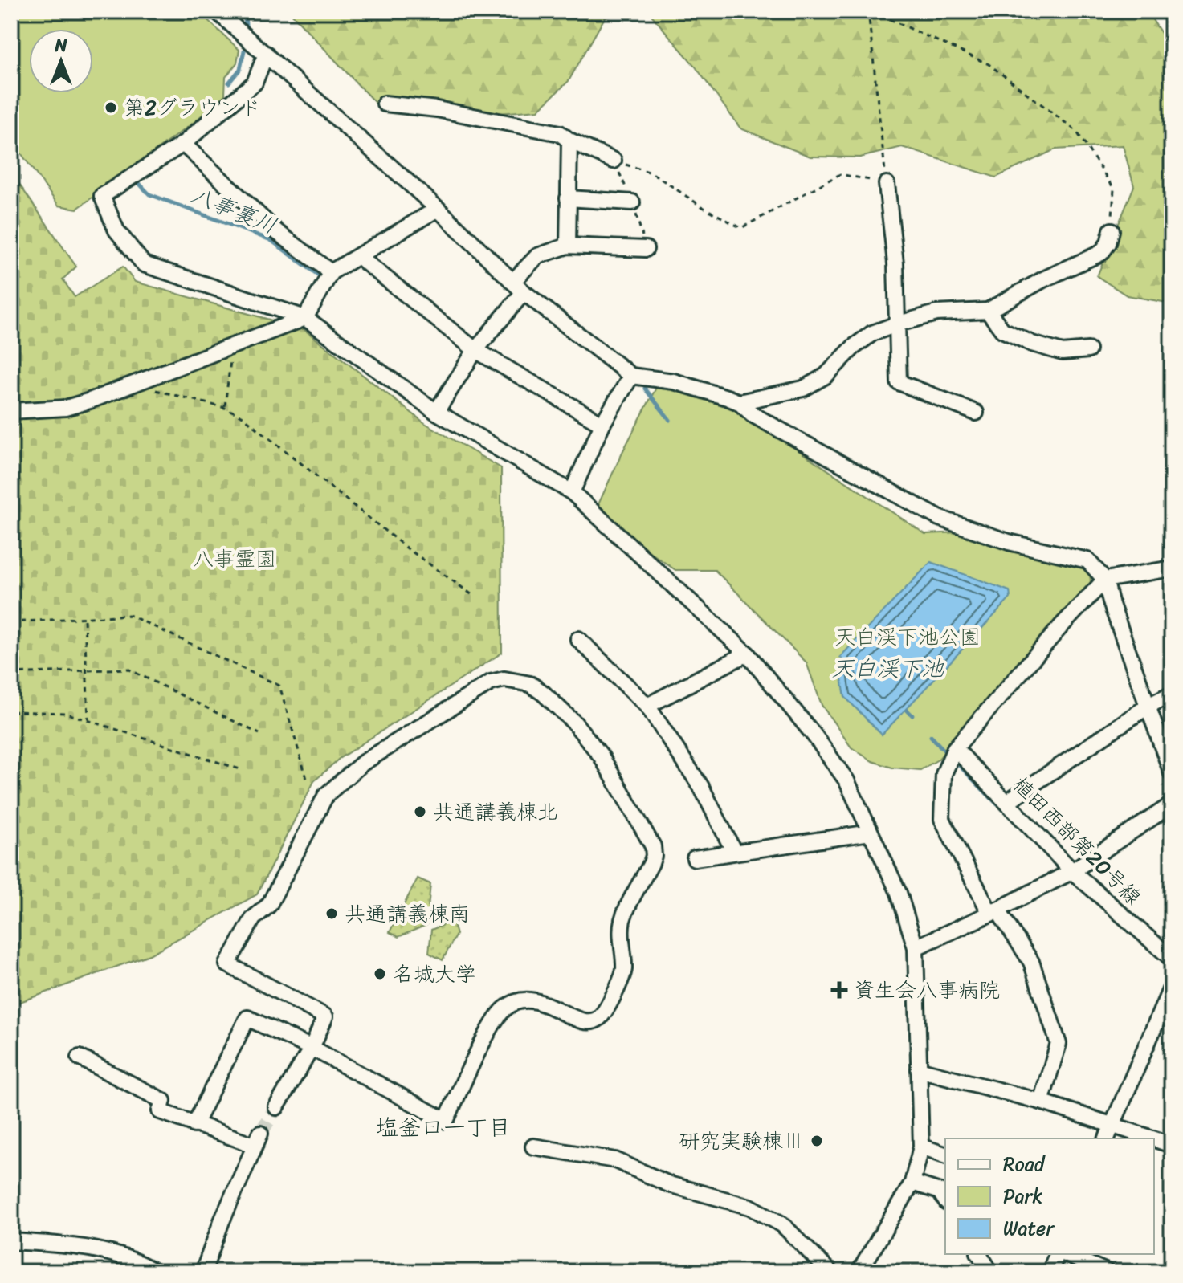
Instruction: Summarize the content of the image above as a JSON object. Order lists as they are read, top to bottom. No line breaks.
{"streets":{"street":["植田西部第20号線"]},"districts":["塩釜口一丁目"],"water":["八事裏川","天白渓下池"],"parks":["八事霊園","天白渓下池公園"],"places":{"other":["第2グラウンド","共通講義棟北","共通講義棟南","名城大学","研究実験棟Ⅲ"],"health":["資生会八事病院"]},"legend":["Road","Park","Water"],"north":"top"}
